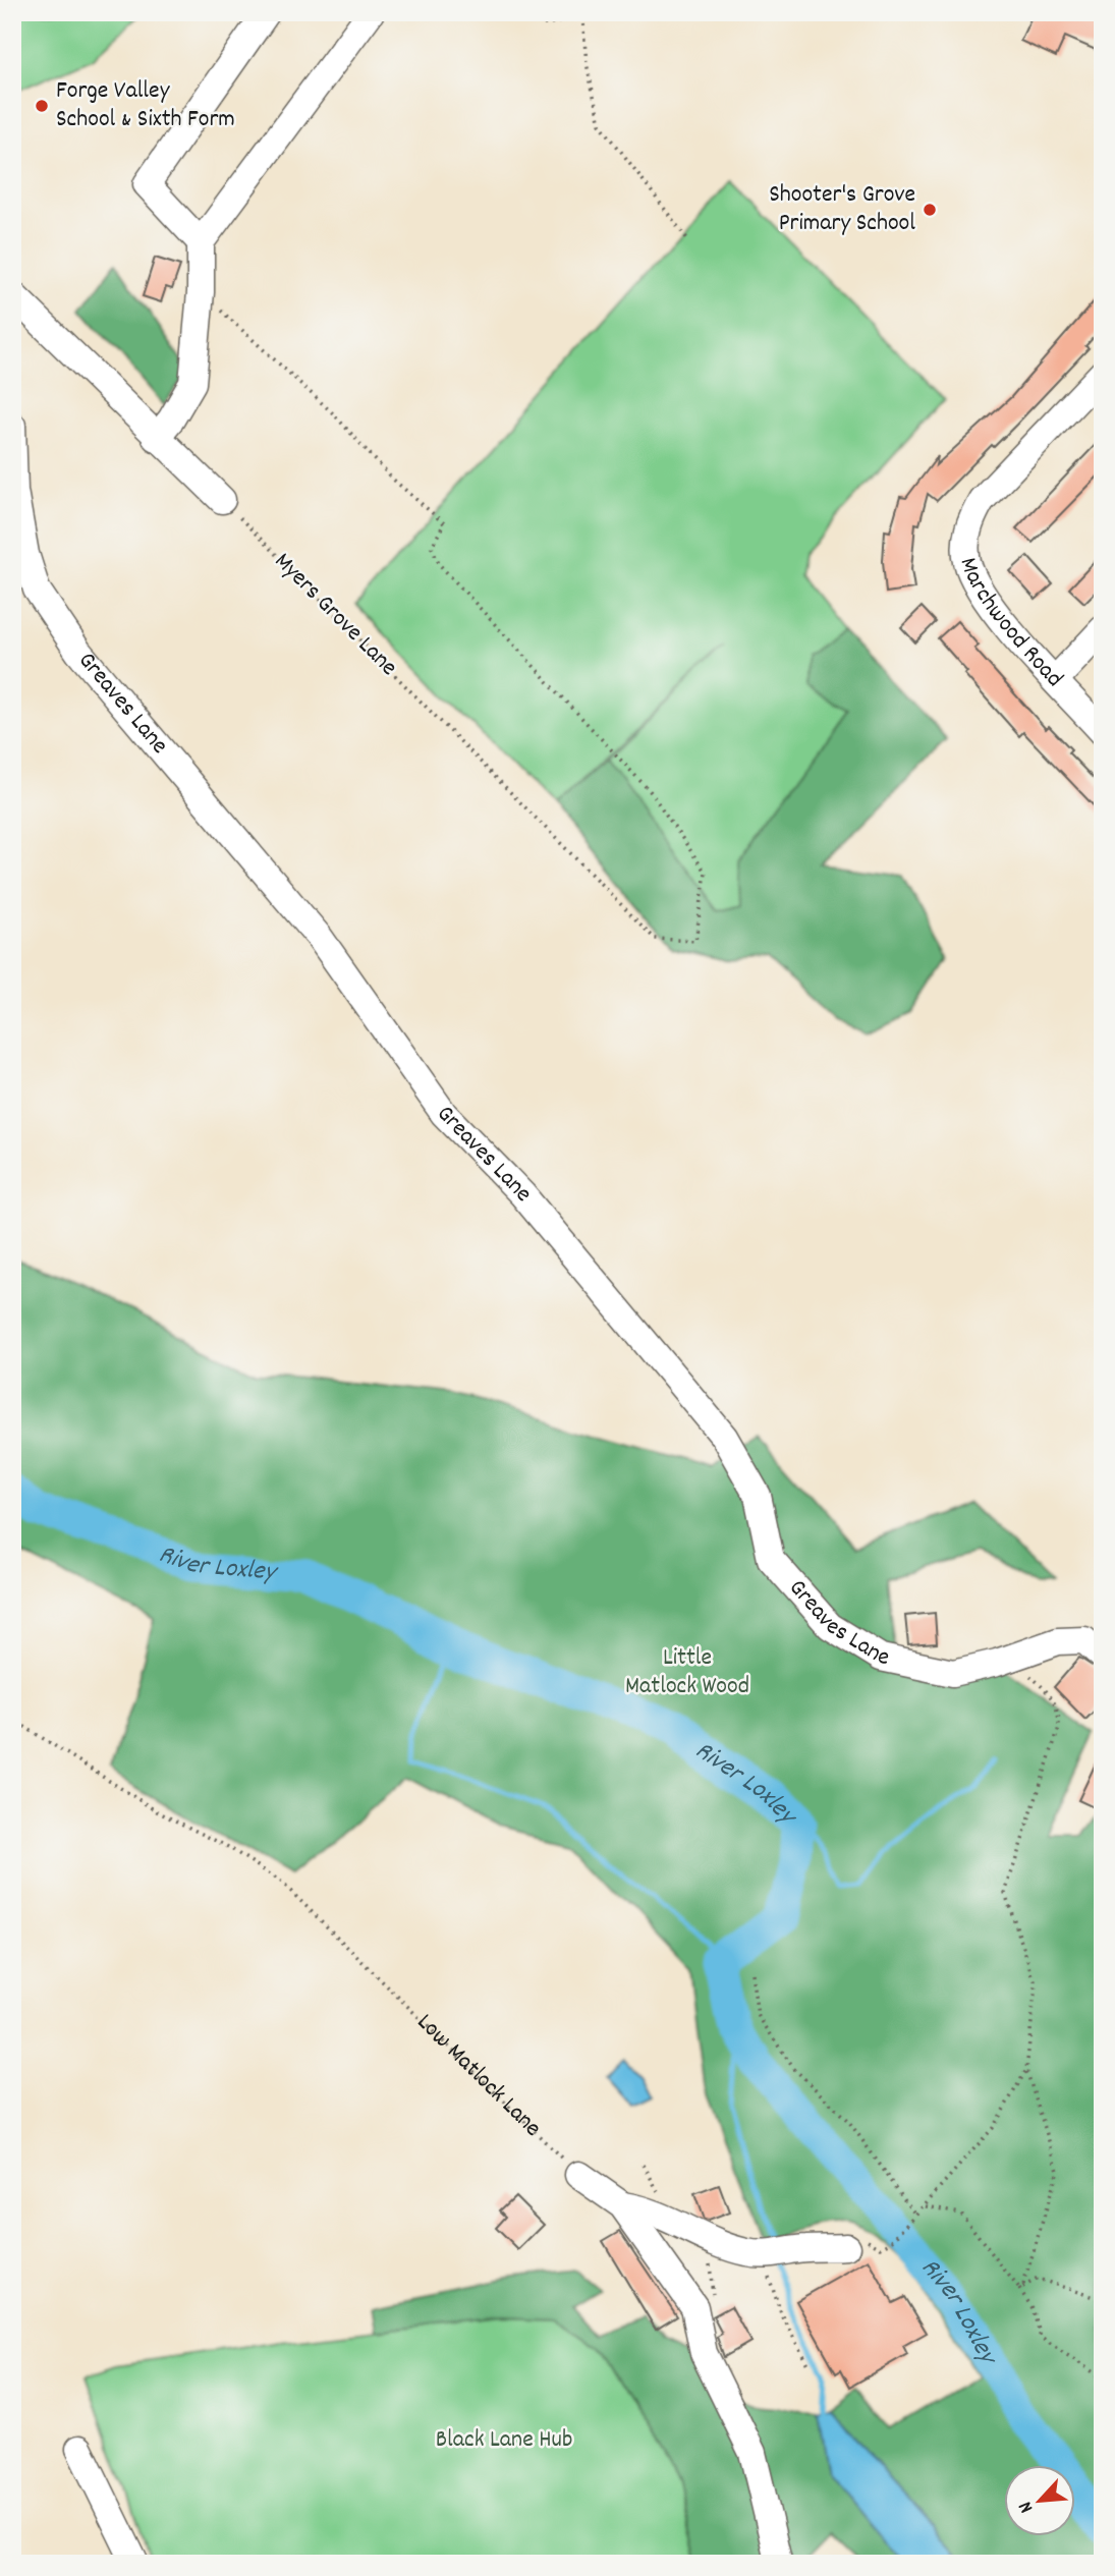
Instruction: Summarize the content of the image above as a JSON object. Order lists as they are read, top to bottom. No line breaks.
{"streets":{"street":["Marchwood Road","Greaves Lane"],"path":["Myers Grove Lane","Low Matlock Lane"]},"water":["River Loxley"],"parks":["Little Matlock Wood","Black Lane Hub"],"places":["Forge Valley School & Sixth Form","Shooter's Grove Primary School"],"north":"bottom left"}
